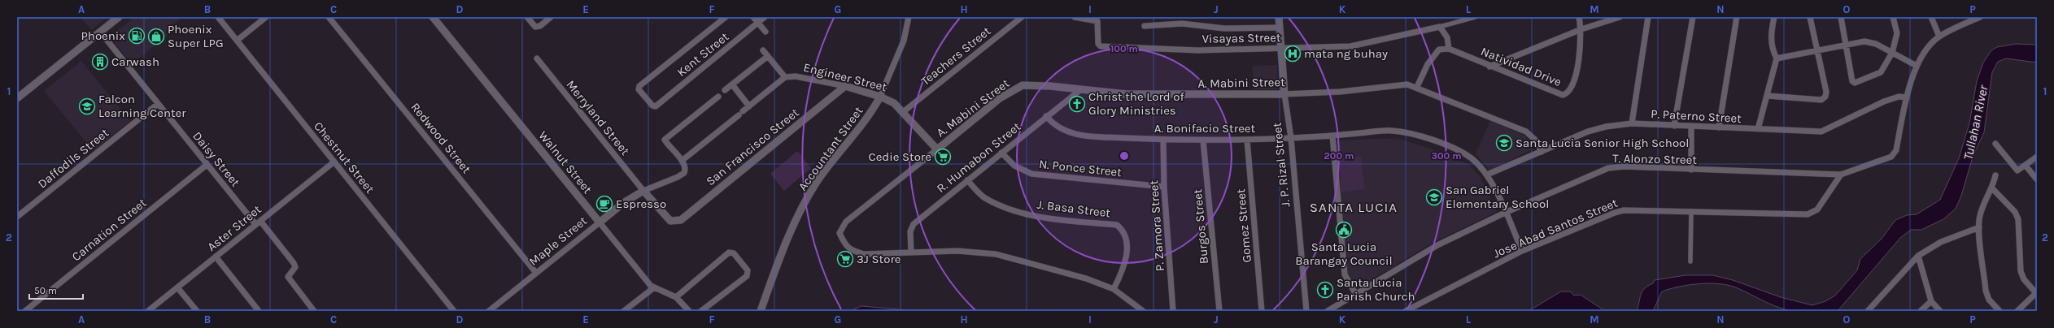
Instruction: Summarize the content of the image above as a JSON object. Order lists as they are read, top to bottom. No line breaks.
{"streets":{"street":["Visayas Street","Kent Street","Teachers Street","Natividad Drive","Engineer Street","A. Mabini Street","P. Paterno Street","Merryland Street","A. Bonifacio Street","Redwood Street","San Francisco Street","Accountant Street","Chestnut Street","R. Humabon Street","Daffodils Street","Daisy Street","T. Alonzo Street","Walnut Street","J. P. Rizal Street","N. Ponce Street","J. Basa Street","P. Zamora Street","Gomez Street","Burgos Street","Aster Street","Jose Abad Santos Street","Carnation Street","Maple Street"]},"crossings":[["Visayas Street","J. P. Rizal Street"],["Teachers Street","Engineer Street"],["Engineer Street","A. Mabini Street"],["Engineer Street","San Francisco Street"],["Engineer Street","Accountant Street"],["A. Mabini Street","P. Paterno Street"],["A. Mabini Street","R. Humabon Street"],["A. Mabini Street","J. P. Rizal Street"],["P. Paterno Street","A. Bonifacio Street"],["P. Paterno Street","T. Alonzo Street"],["Merryland Street","San Francisco Street"],["Merryland Street","Maple Street"],["A. Bonifacio Street","R. Humabon Street"],["A. Bonifacio Street","T. Alonzo Street"],["A. Bonifacio Street","J. P. Rizal Street"],["A. Bonifacio Street","P. Zamora Street"],["A. Bonifacio Street","Gomez Street"],["A. Bonifacio Street","Burgos Street"],["A. Bonifacio Street","Jose Abad Santos Street"],["Redwood Street","Maple Street"],["San Francisco Street","Maple Street"],["Chestnut Street","Aster Street"],["R. Humabon Street","N. Ponce Street"],["R. Humabon Street","J. Basa Street"],["Daffodils Street","Daisy Street"],["Daisy Street","Aster Street"],["Daisy Street","Carnation Street"],["T. Alonzo Street","Jose Abad Santos Street"],["Walnut Street","Maple Street"],["N. Ponce Street","P. Zamora Street"]],"districts":["SANTA LUCIA"],"water":["Tullahan River"],"places":{"fuel station":["Phoenix"],"shop":["Phoenix Super LPG"],"hospital":["mata ng buhay"],"building":["Carwash"],"church":["Christ the Lord of Glory Ministries","Santa Lucia Parish Church"],"school or university":["Falcon Learning Center","Santa Lucia Senior High School","San Gabriel Elementary School"],"supermarket":["Cedie Store","3J Store"],"cafe":["Espresso"],"public building":["Santa Lucia Barangay Council"]},"scale_bar":"50 m","grid":{"columns":["A","B","C","D","E","F","G","H","I","J","K","L","M","N","O","P"],"rows":["1","2"]},"rings":["100 m","200 m","300 m"]}
